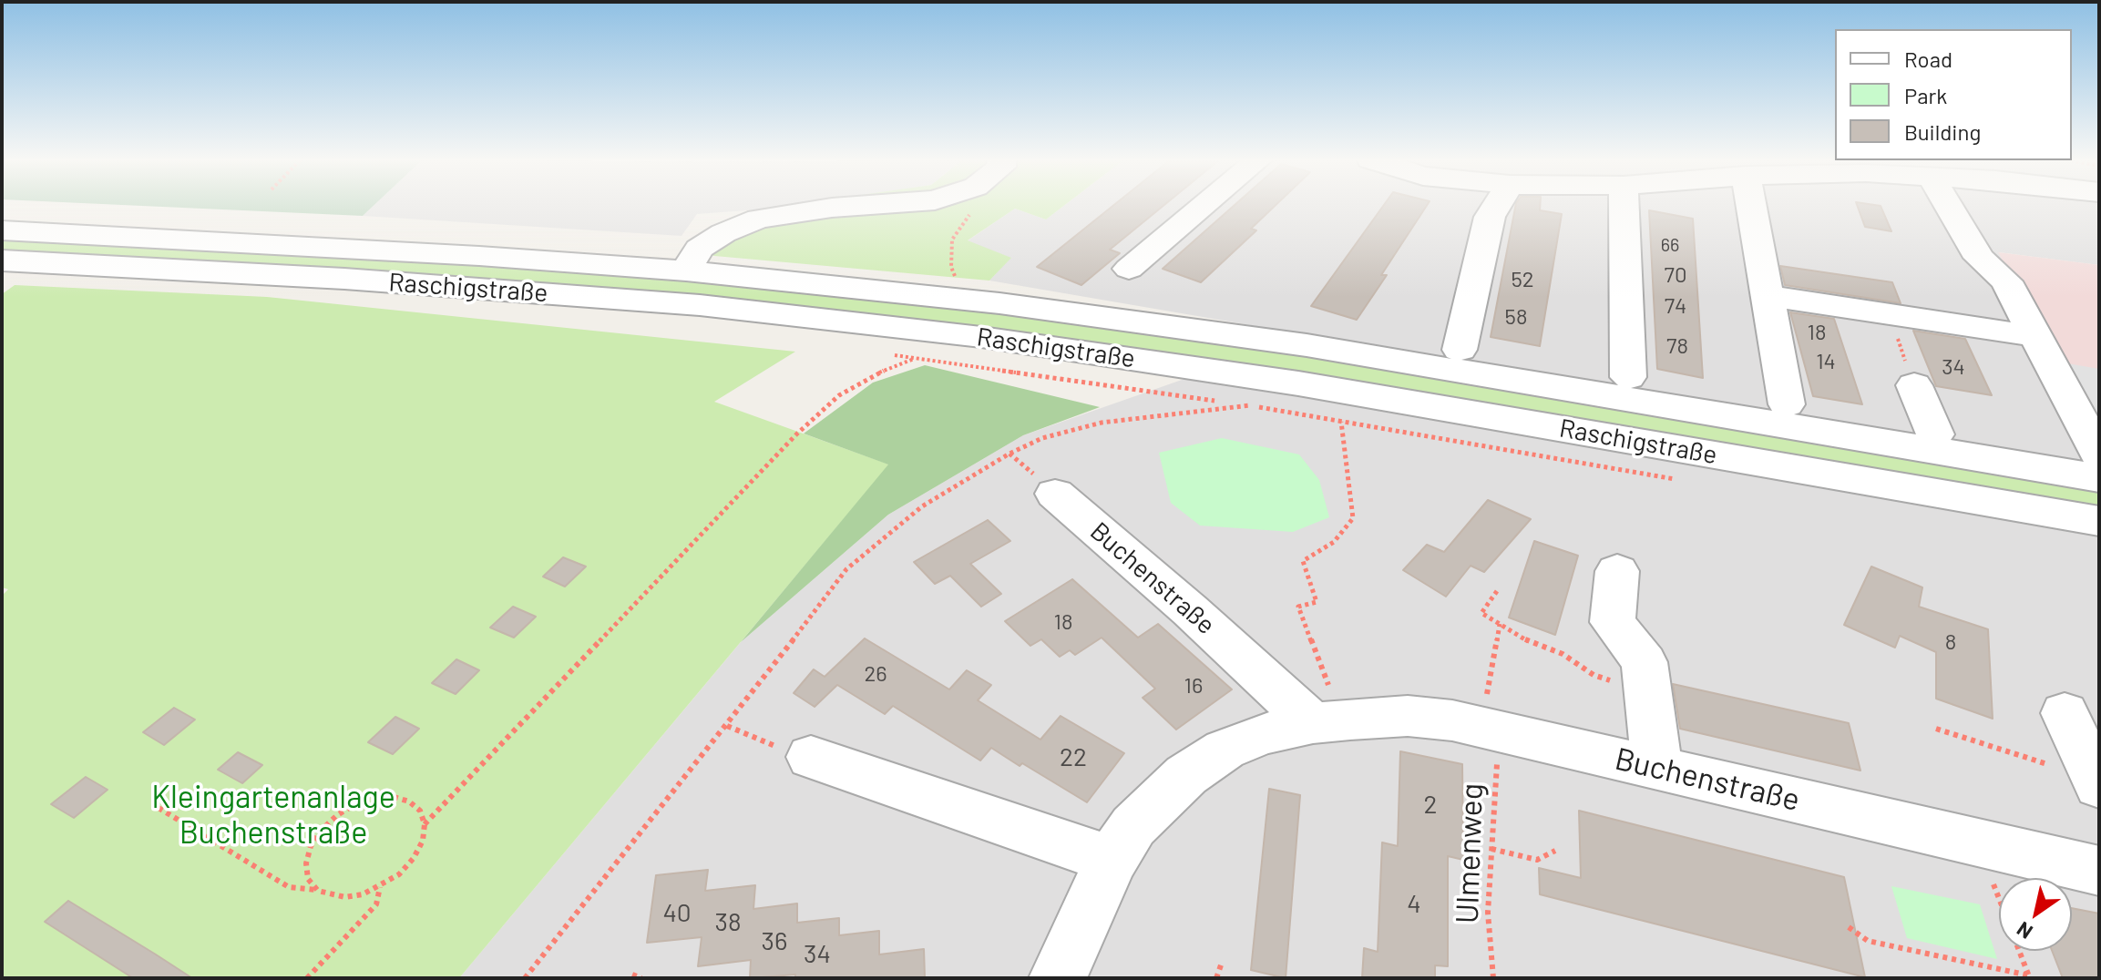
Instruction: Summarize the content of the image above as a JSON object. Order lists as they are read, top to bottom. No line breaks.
{"streets":{"street":["Raschigstraße","Buchenstraße"],"path":["Ulmenweg"]},"crossings":[["Buchenstraße","Ulmenweg"]],"parks":["Kleingartenanlage Buchenstraße"],"house_numbers":["66","70","52","74","58","18","78","14","34","18","8","26","16","22","2","4","40","38","36","34"],"legend":["Road","Park","Building"],"north":"bottom left"}
